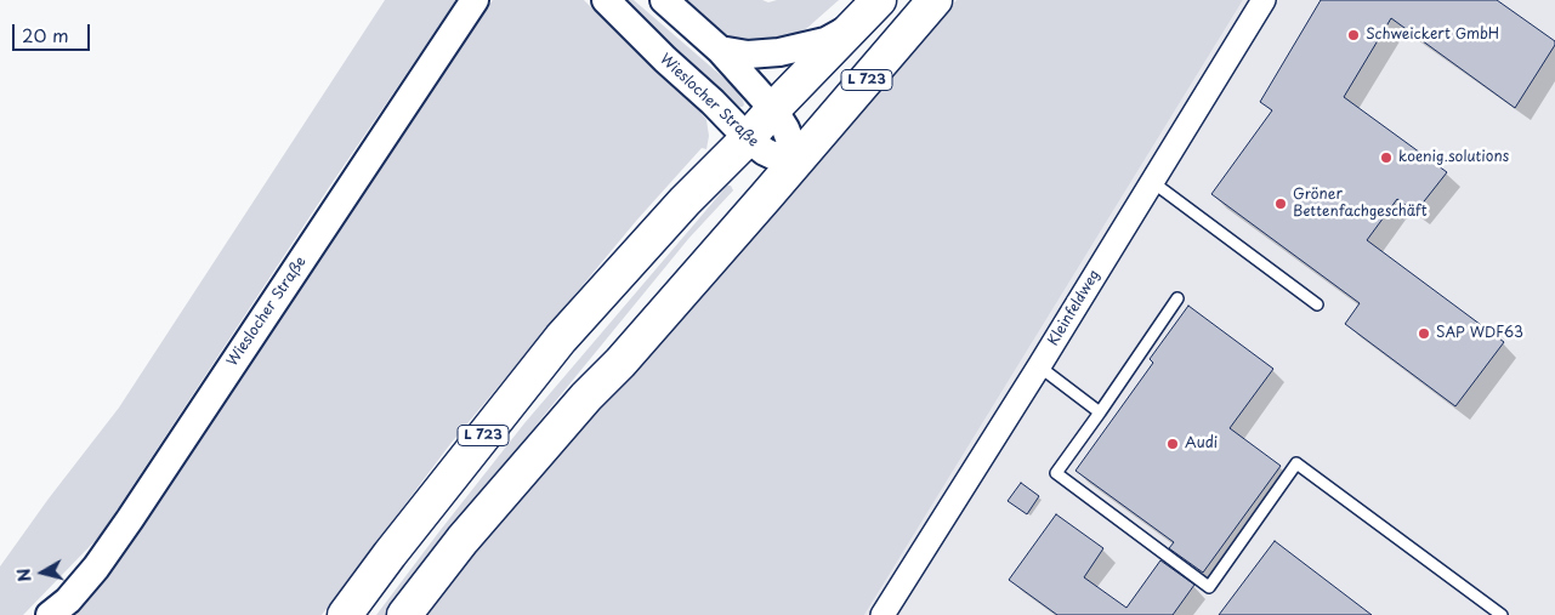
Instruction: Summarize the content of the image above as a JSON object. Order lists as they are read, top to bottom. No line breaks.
{"streets":{"main road":["L 723"],"street":["Wieslocher Straße","Kleinfeldweg"]},"crossings":[["L 723","Wieslocher Straße"]],"places":["Schweickert GmbH","koenig.solutions","Gröner Bettenfachgeschäft","SAP WDF63","Audi"],"scale_bar":"20 m","north":"left"}
